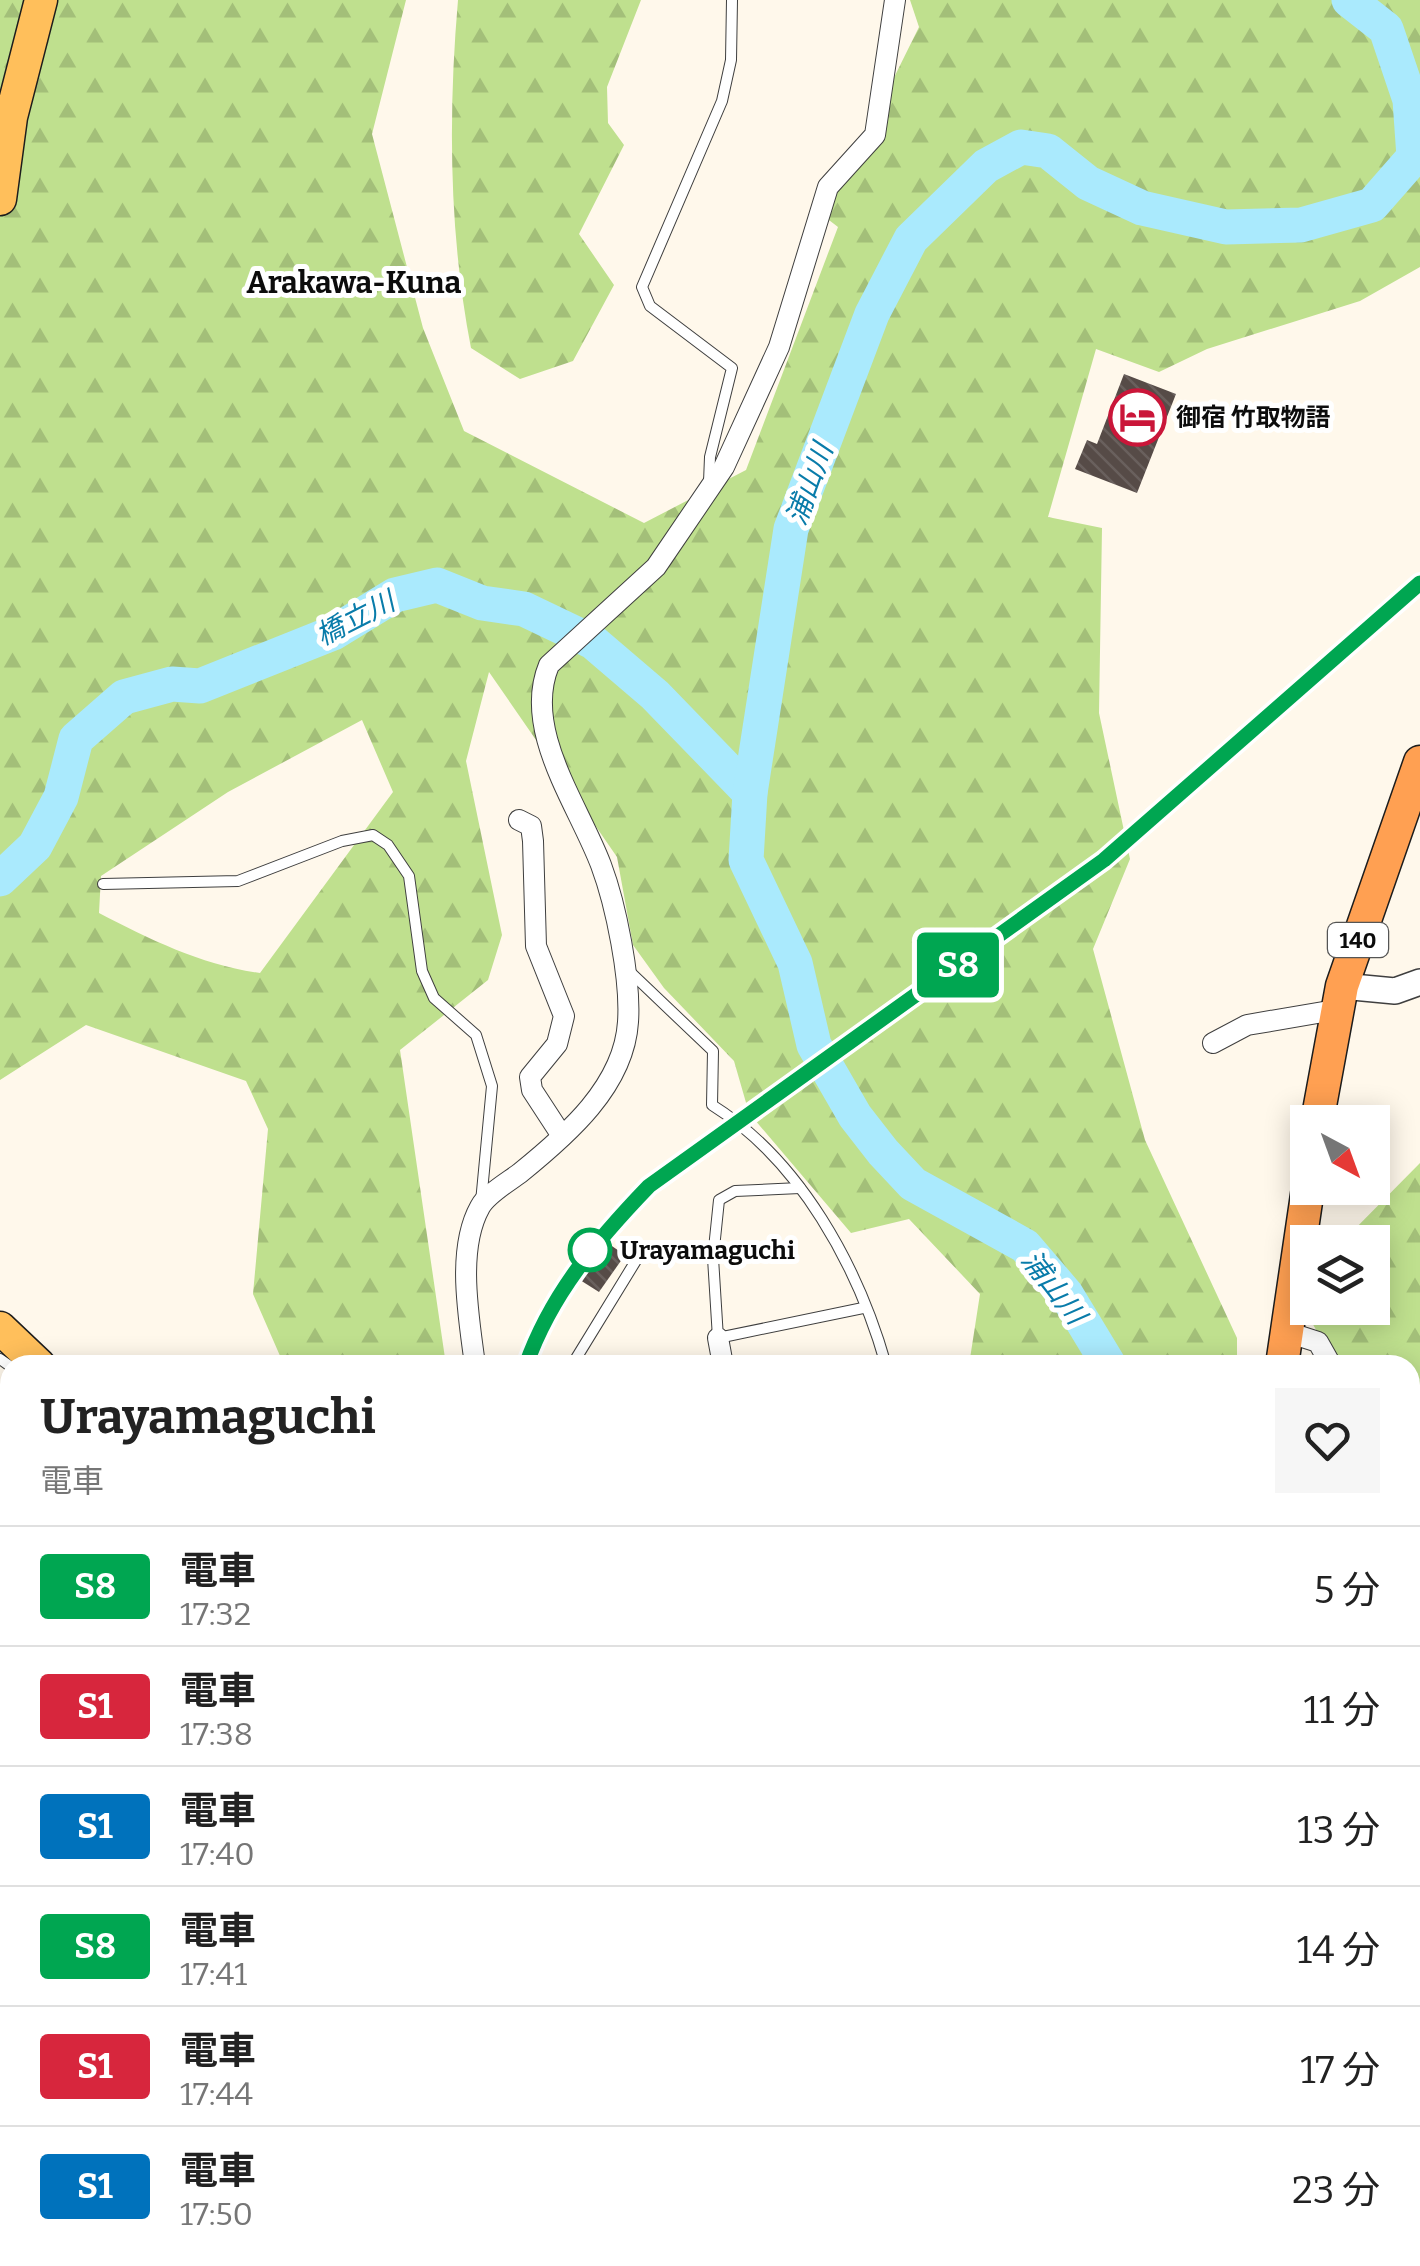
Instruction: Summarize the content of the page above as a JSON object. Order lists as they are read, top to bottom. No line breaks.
{"streets":{"highway":["140"]},"districts":["Arakawa-Kuna"],"water":["浦山川","橋立川"],"places":{"hotel":["御宿 竹取物語"],"other":["Urayamaguchi"]},"north":"bottom right","page":{"on_map":"S8","heading":["Urayamaguchi","電車"],"list":[{"mark":"S8","name":"電車","note":"17:32","value":"5 分"},{"mark":"S1","name":"電車","note":"17:38","value":"11 分"},{"mark":"S1","name":"電車","note":"17:40","value":"13 分"},{"mark":"S8","name":"電車","note":"17:41","value":"14 分"},{"mark":"S1","name":"電車","note":"17:44","value":"17 分"},{"mark":"S1","name":"電車","note":"17:50","value":"23 分"}]}}
